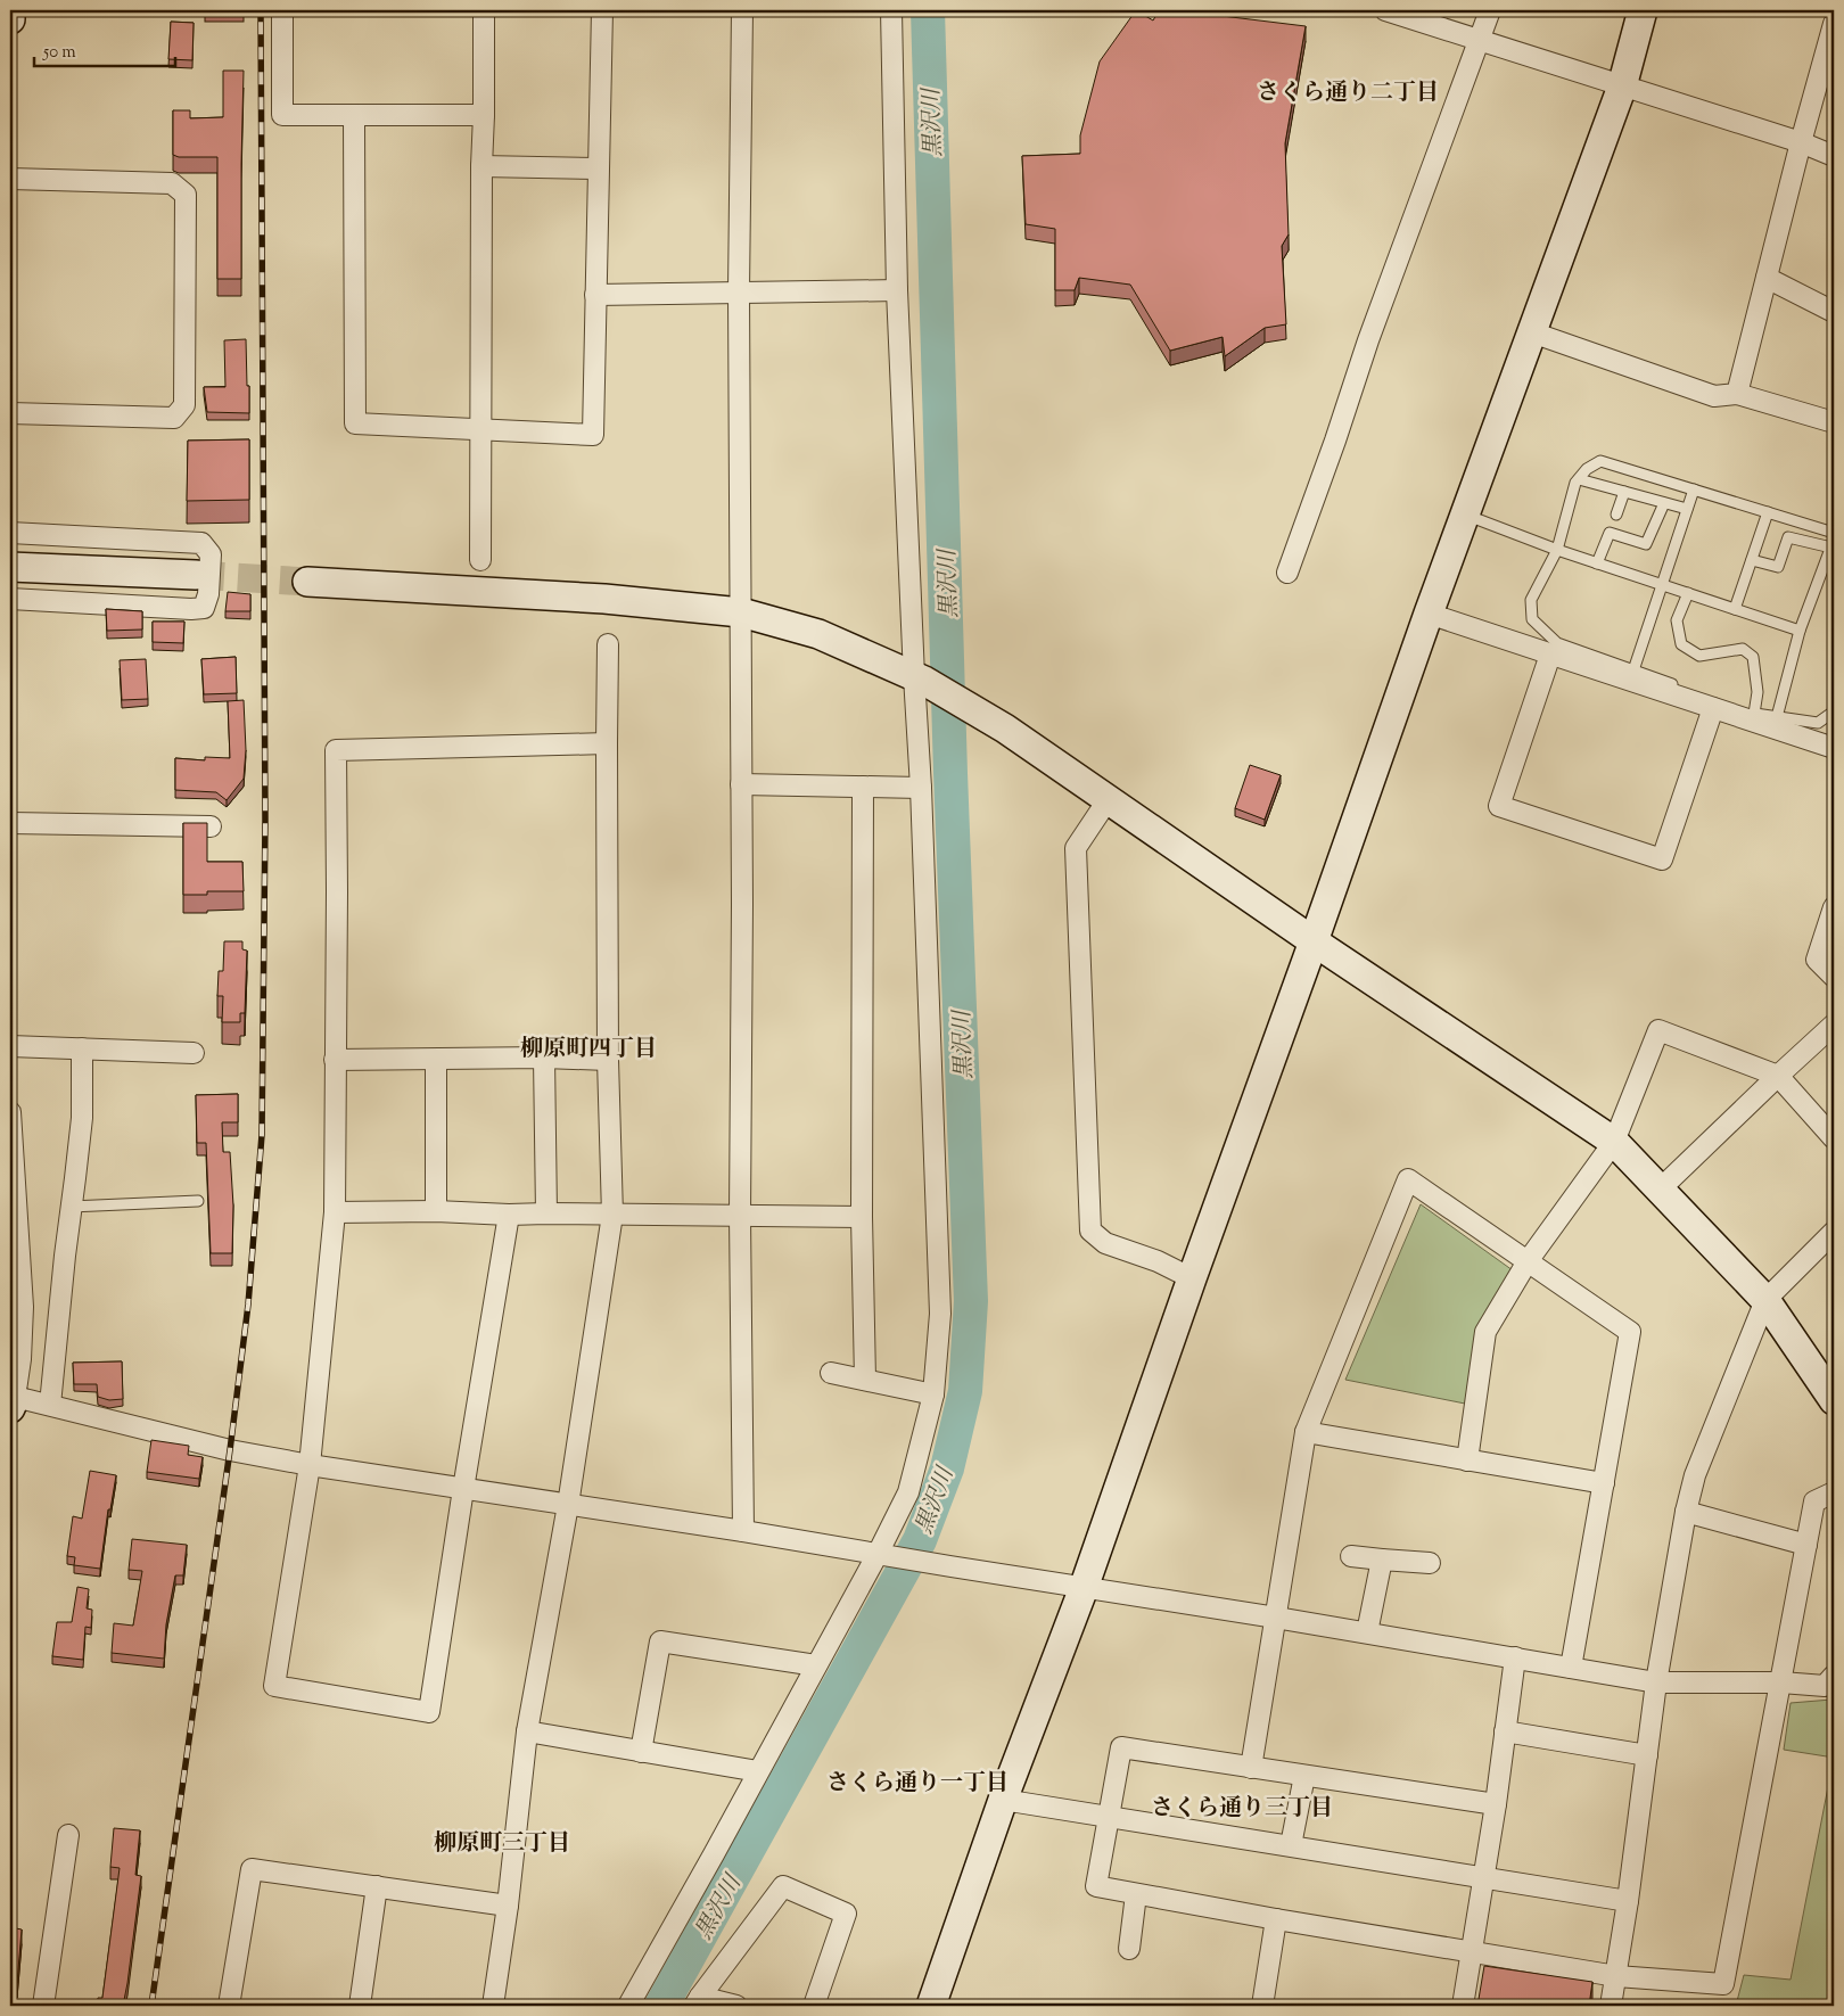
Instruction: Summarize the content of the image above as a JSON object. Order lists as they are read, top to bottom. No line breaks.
{"districts":["さくら通り二丁目","柳原町四丁目","さくら通り一丁目","さくら通り三丁目","柳原町三丁目"],"water":["黒沢川"],"scale_bar":"50 m"}
